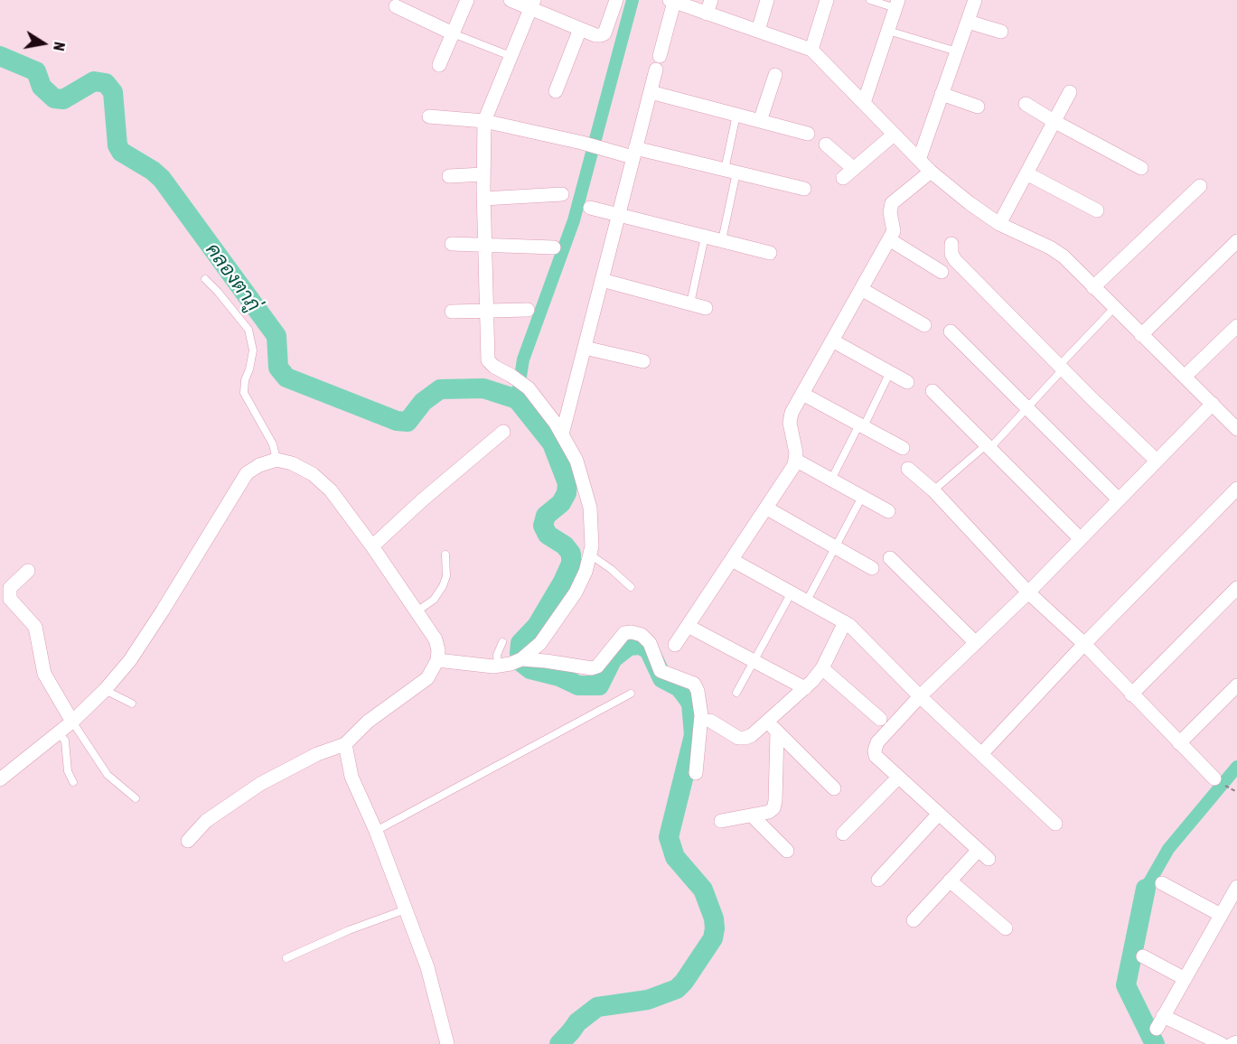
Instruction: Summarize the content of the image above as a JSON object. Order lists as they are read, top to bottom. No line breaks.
{"water":["คลองตาภู่"],"north":"right"}
